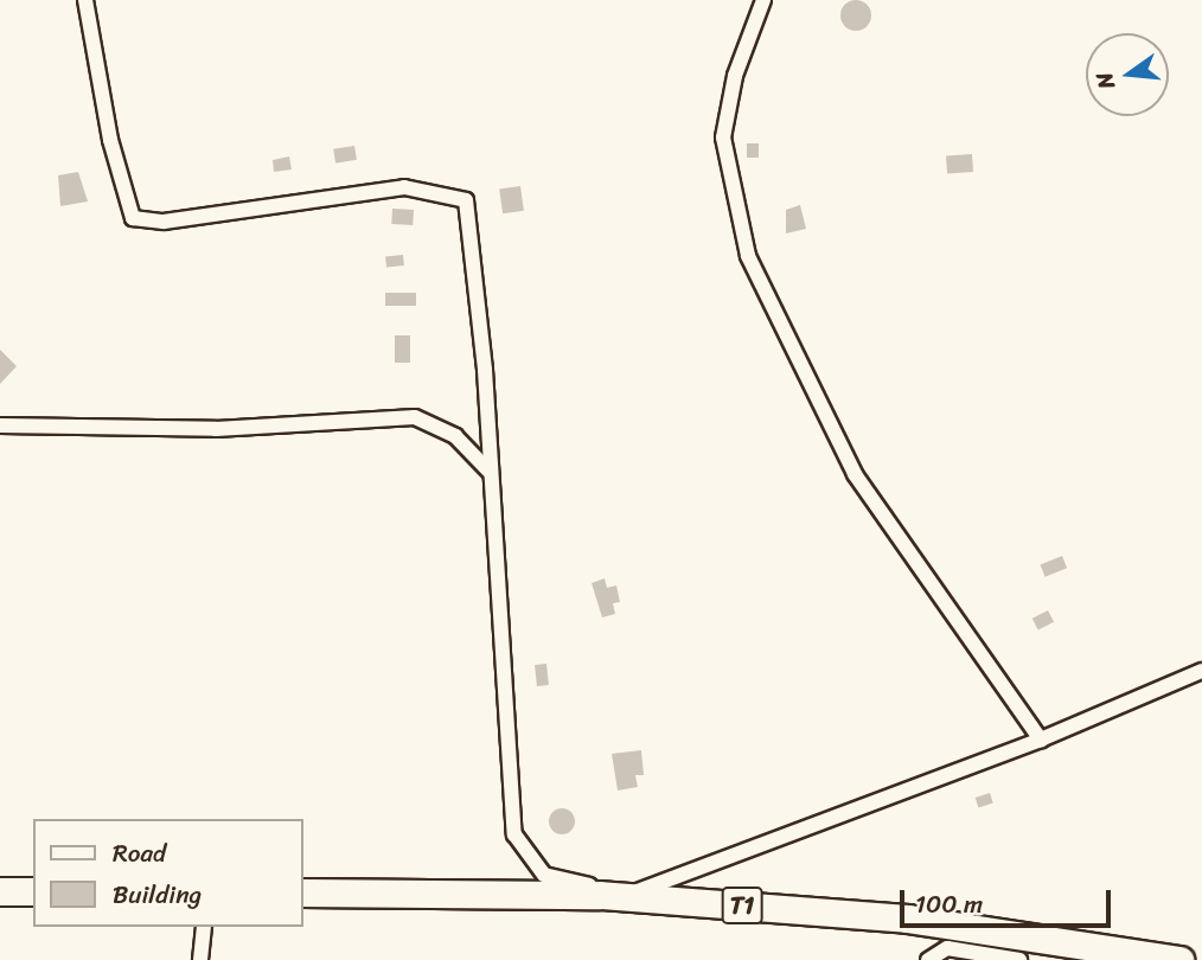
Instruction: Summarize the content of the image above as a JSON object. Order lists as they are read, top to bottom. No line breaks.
{"streets":{"highway":["T1"]},"legend":["Road","Building"],"scale_bar":"100 m","north":"left"}
